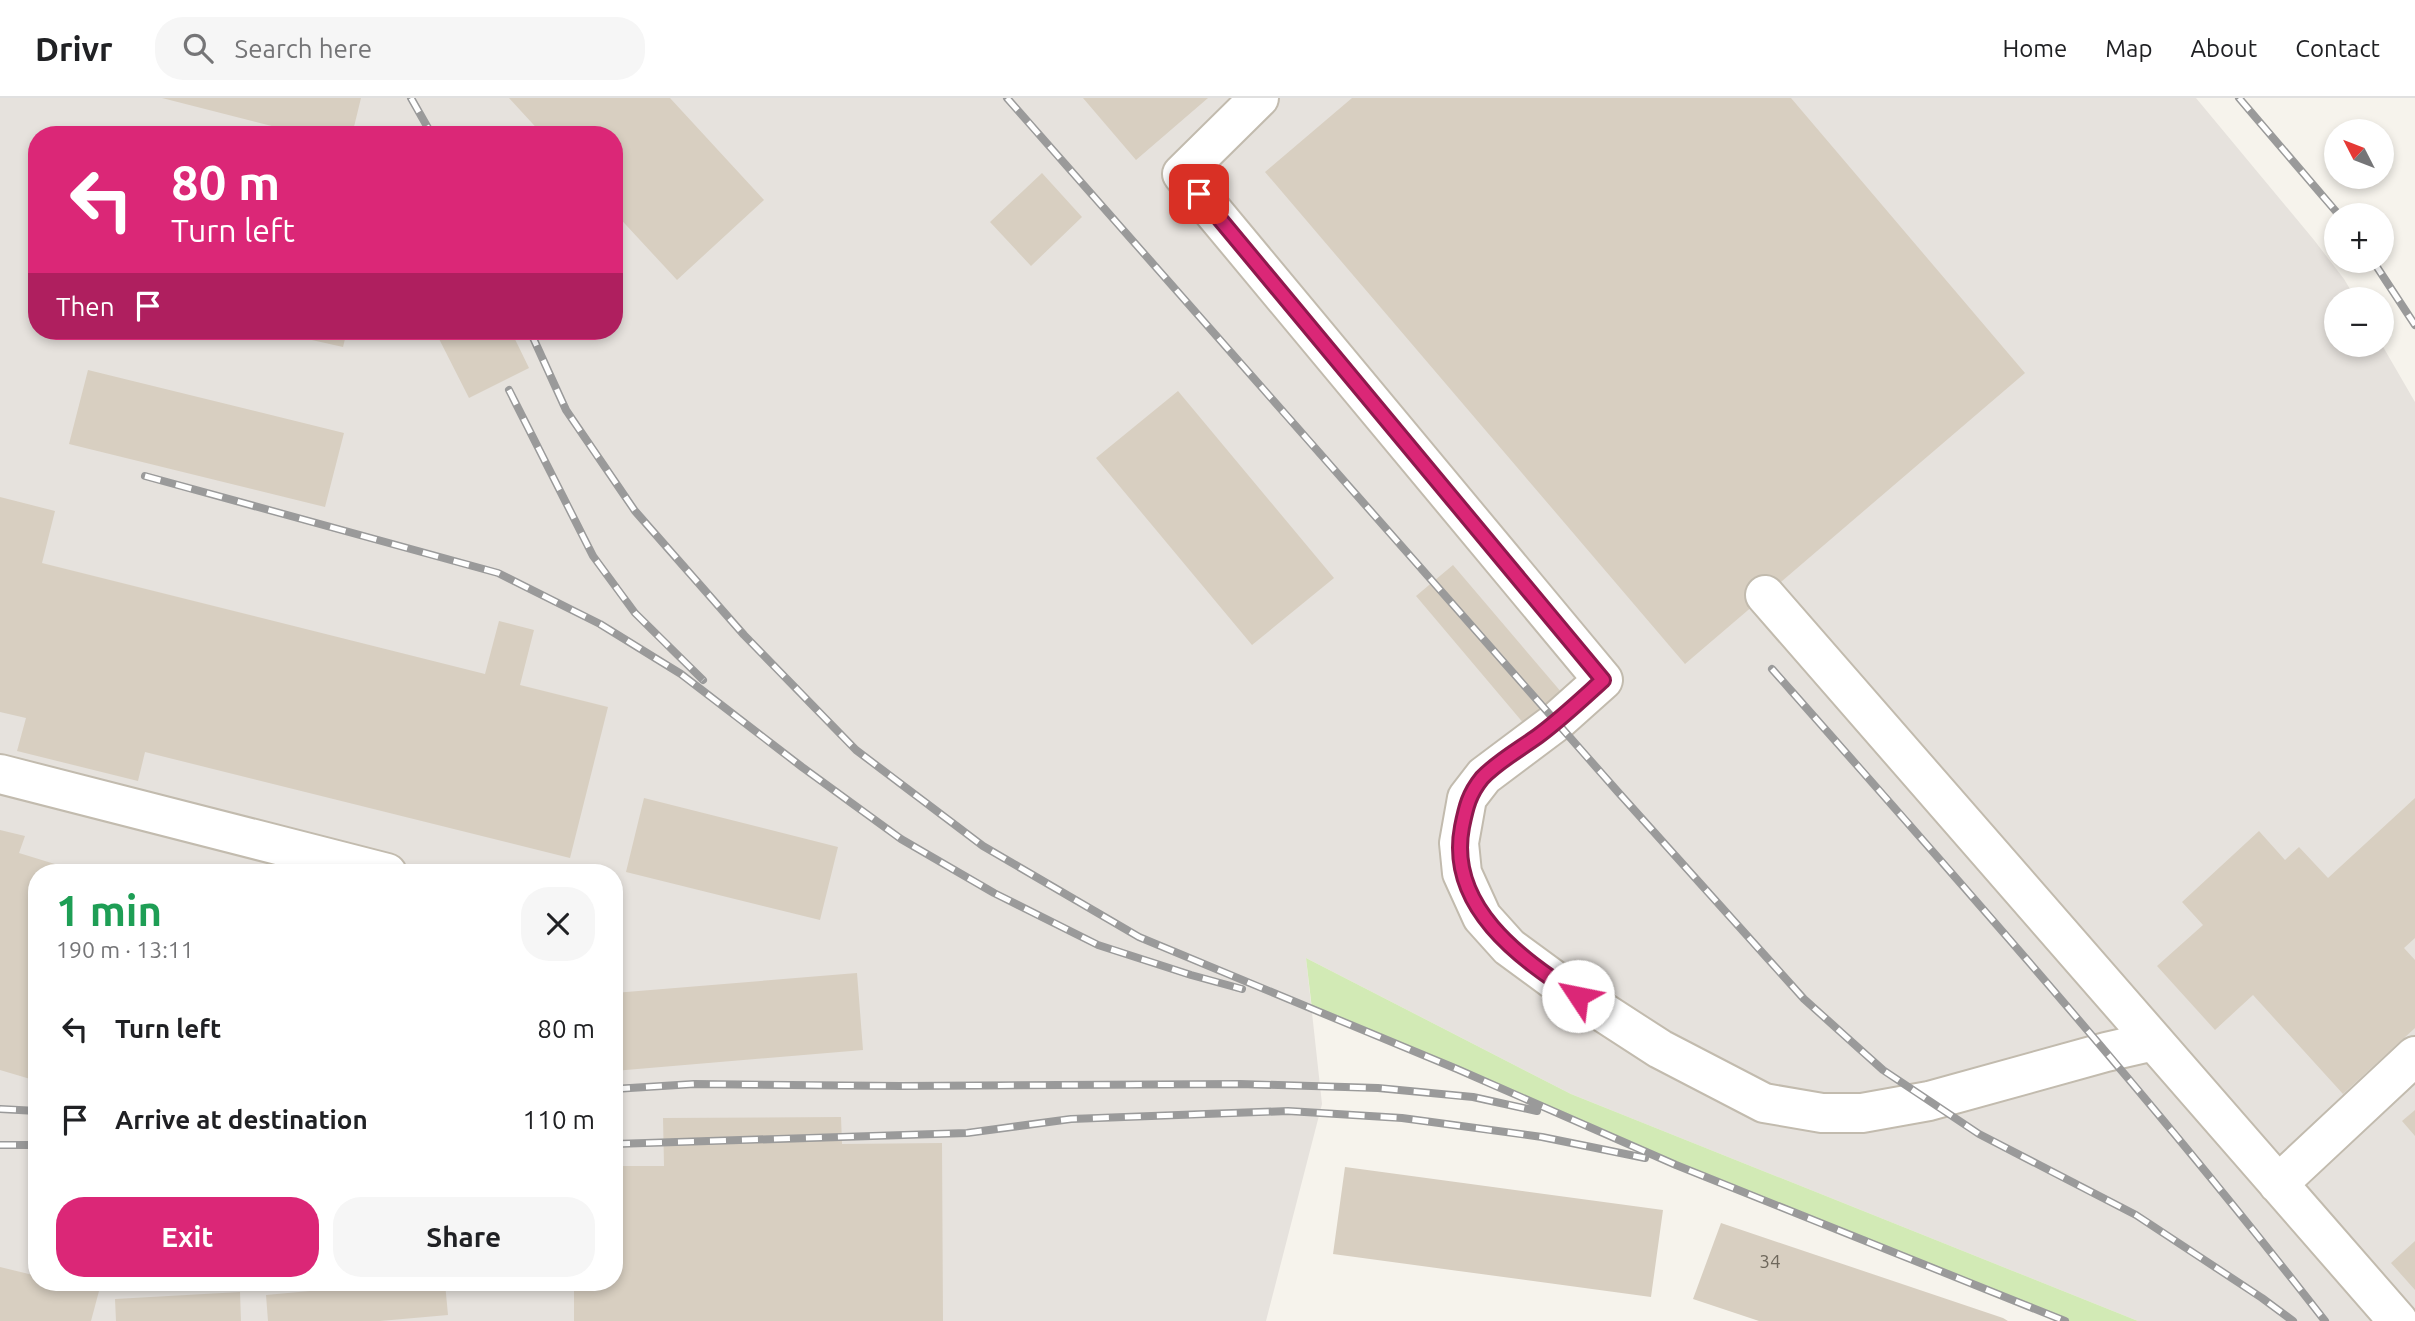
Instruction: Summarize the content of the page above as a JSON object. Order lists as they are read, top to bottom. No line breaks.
{"house_numbers":["34"],"north":"top left","page":{"header":"Drivr","search":"Search here","nav":["Home","Map","About","Contact"],"map_buttons":["+","−"],"turn":["80 m","Turn left"],"then":"Then","heading":["1 min","190 m · 13:11"],"list":[{"name":"Turn left","value":"80 m"},{"name":"Arrive at destination","value":"110 m"}],"buttons":["Exit","Share"]}}
